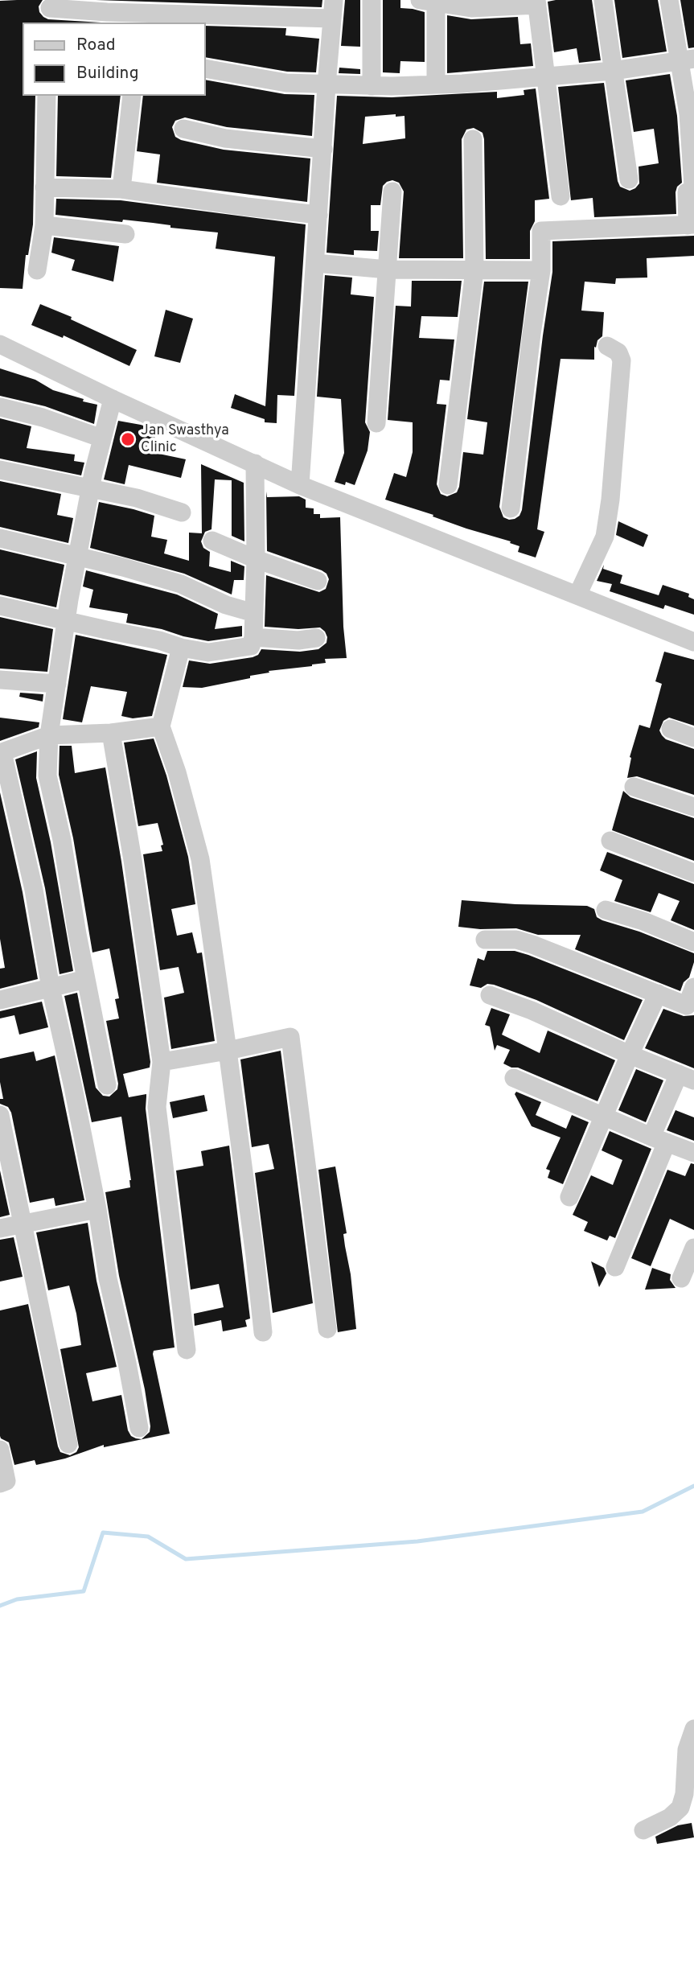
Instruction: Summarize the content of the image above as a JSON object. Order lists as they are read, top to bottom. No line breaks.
{"places":["Jan Swasthya Clinic"],"legend":["Road","Building"]}
